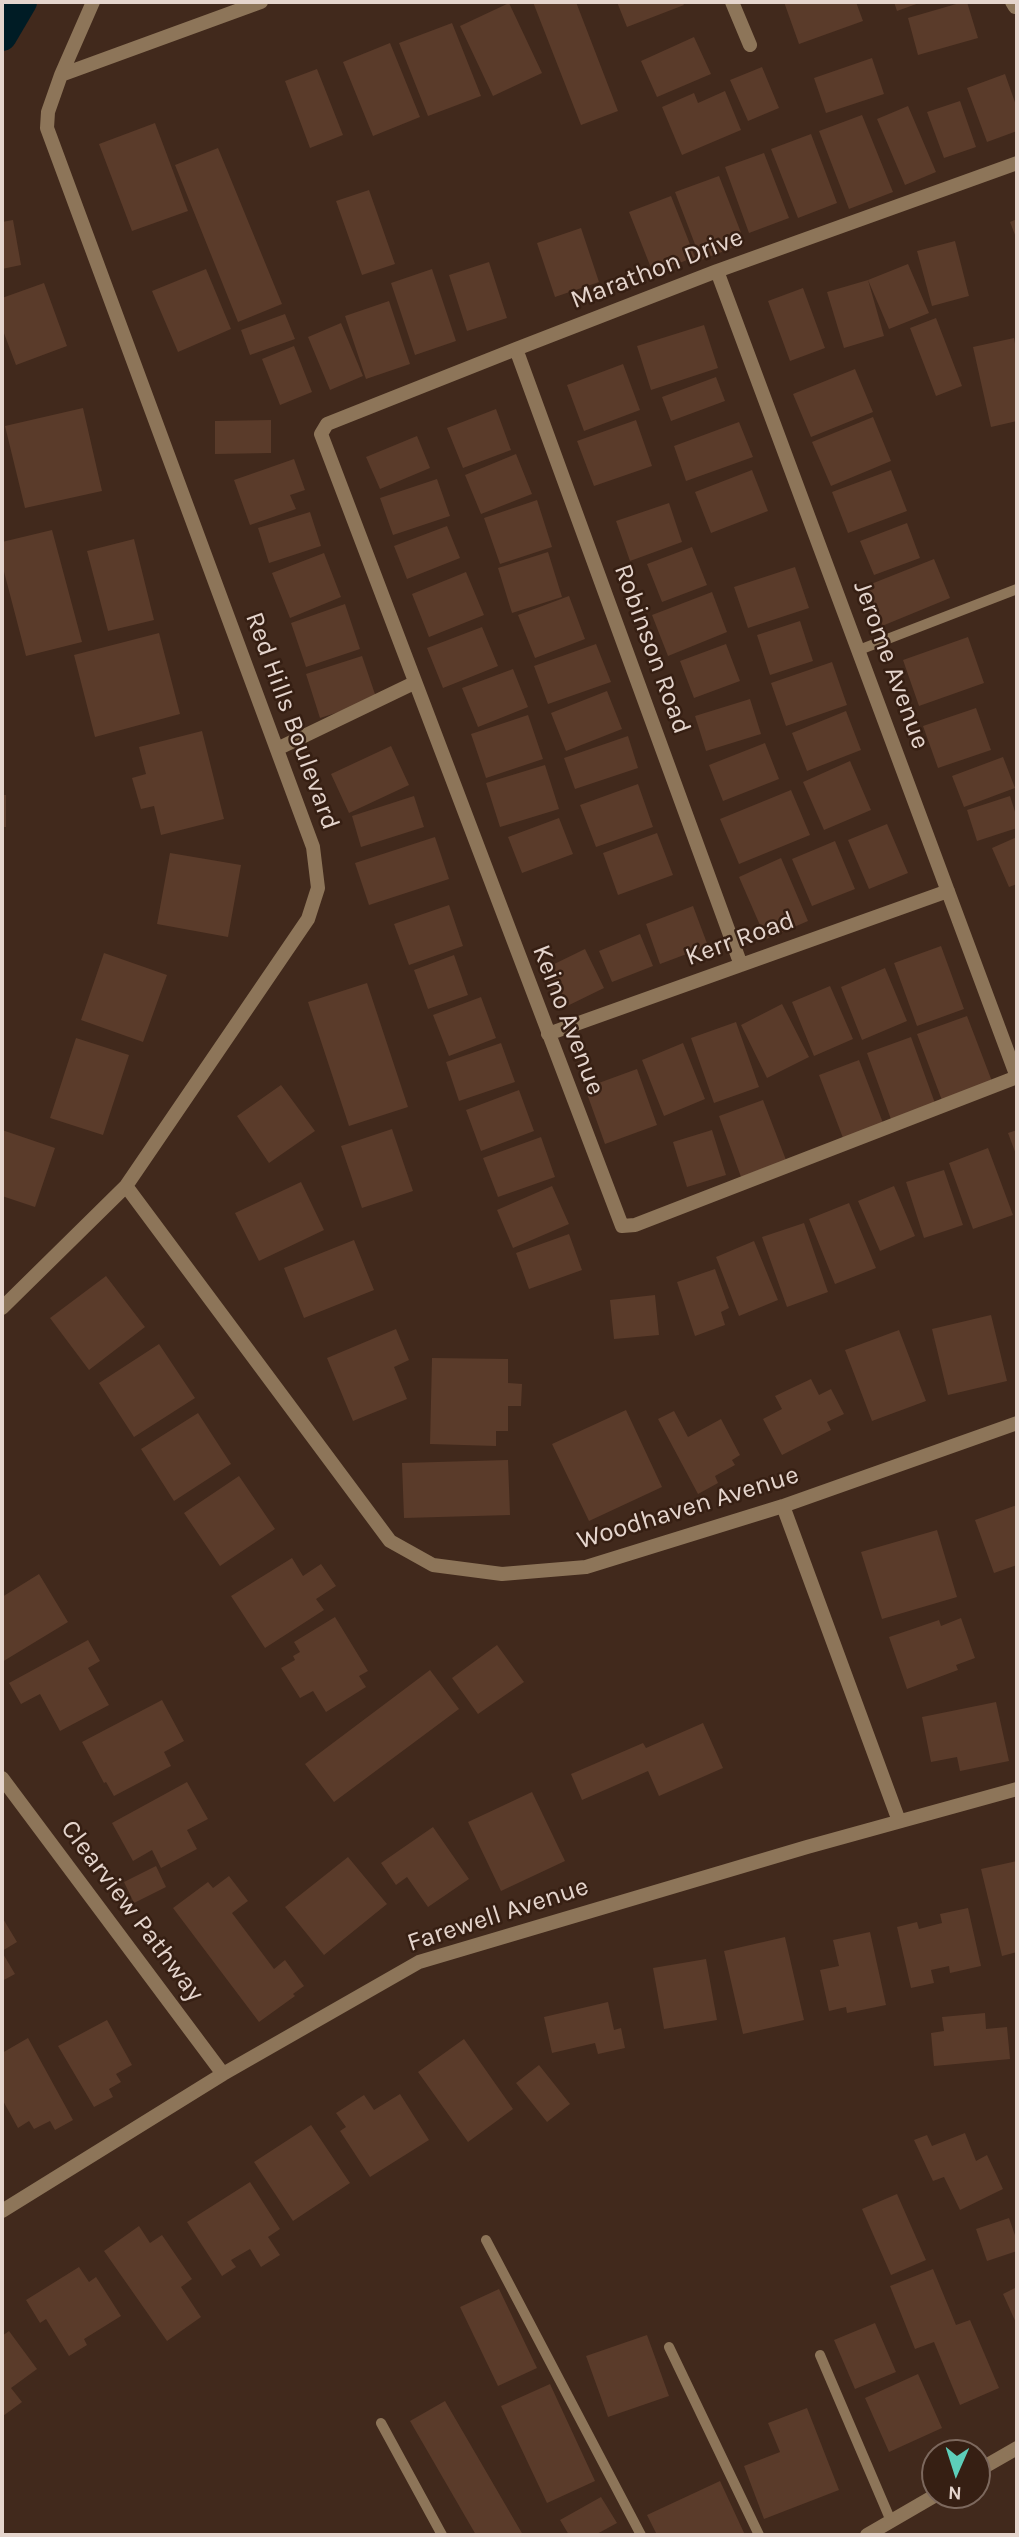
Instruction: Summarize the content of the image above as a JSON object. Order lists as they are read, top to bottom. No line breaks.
{"streets":{"street":["Marathon Drive","Robinson Road","Jerome Avenue","Red Hills Boulevard","Kerr Road","Keino Avenue","Woodhaven Avenue","Clearview Pathway","Farewell Avenue"]},"crossings":[["Marathon Drive","Robinson Road"],["Marathon Drive","Jerome Avenue"],["Marathon Drive","Keino Avenue"],["Robinson Road","Kerr Road"],["Jerome Avenue","Kerr Road"],["Jerome Avenue","Keino Avenue"],["Red Hills Boulevard","Woodhaven Avenue"],["Kerr Road","Keino Avenue"],["Clearview Pathway","Farewell Avenue"]],"north":"bottom"}
